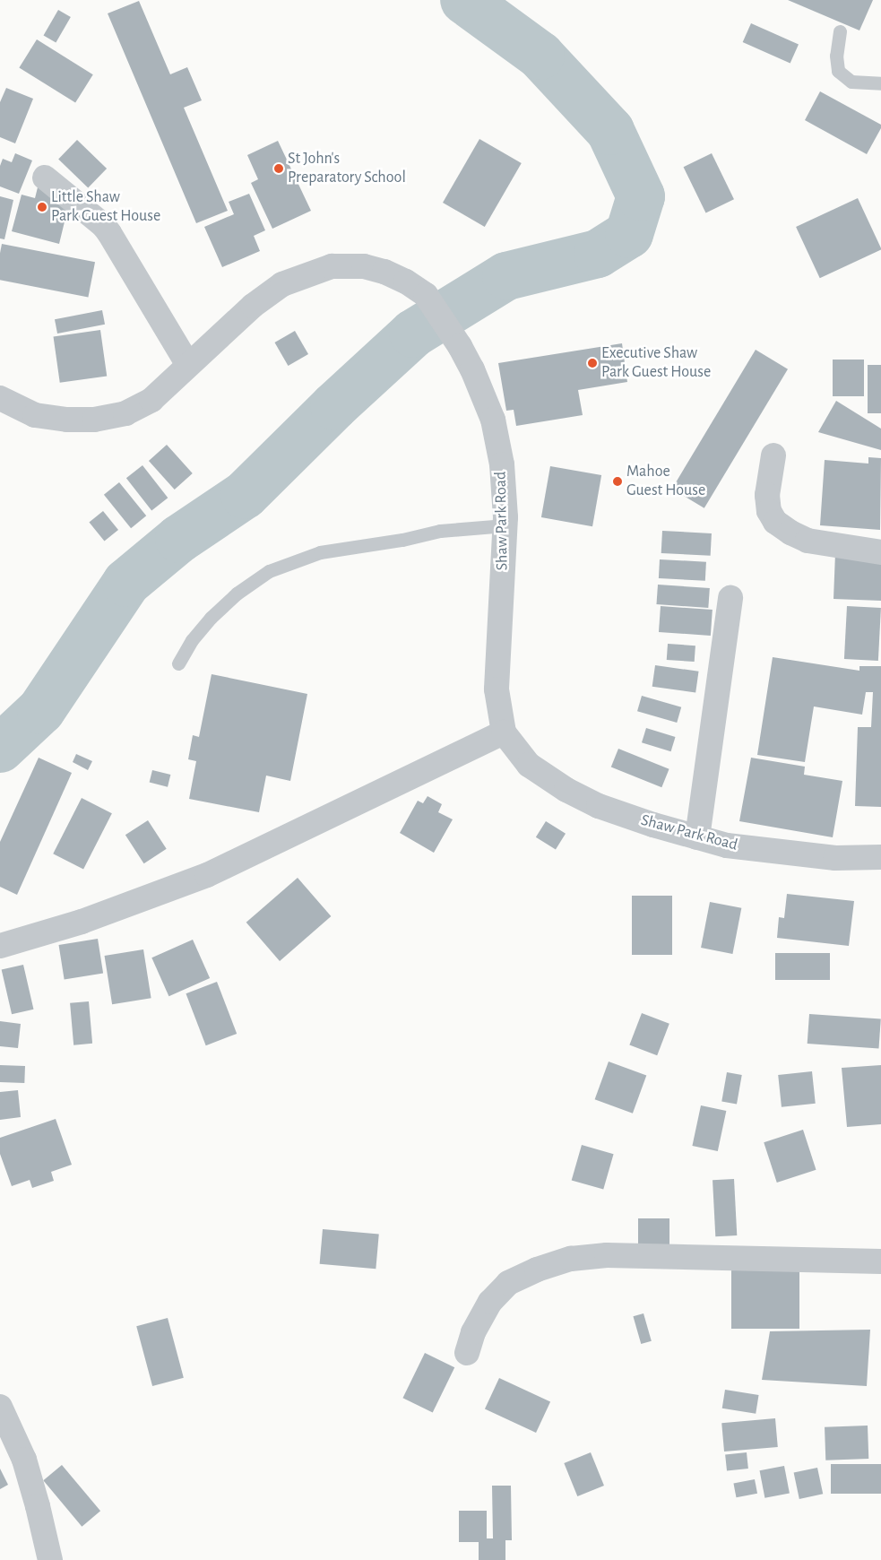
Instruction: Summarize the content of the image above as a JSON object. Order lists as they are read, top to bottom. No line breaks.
{"streets":{"street":["Shaw Park Road"]},"places":["St John's Preparatory School","Little Shaw Park Guest House","Executive Shaw Park Guest House","Mahoe Guest House"]}
